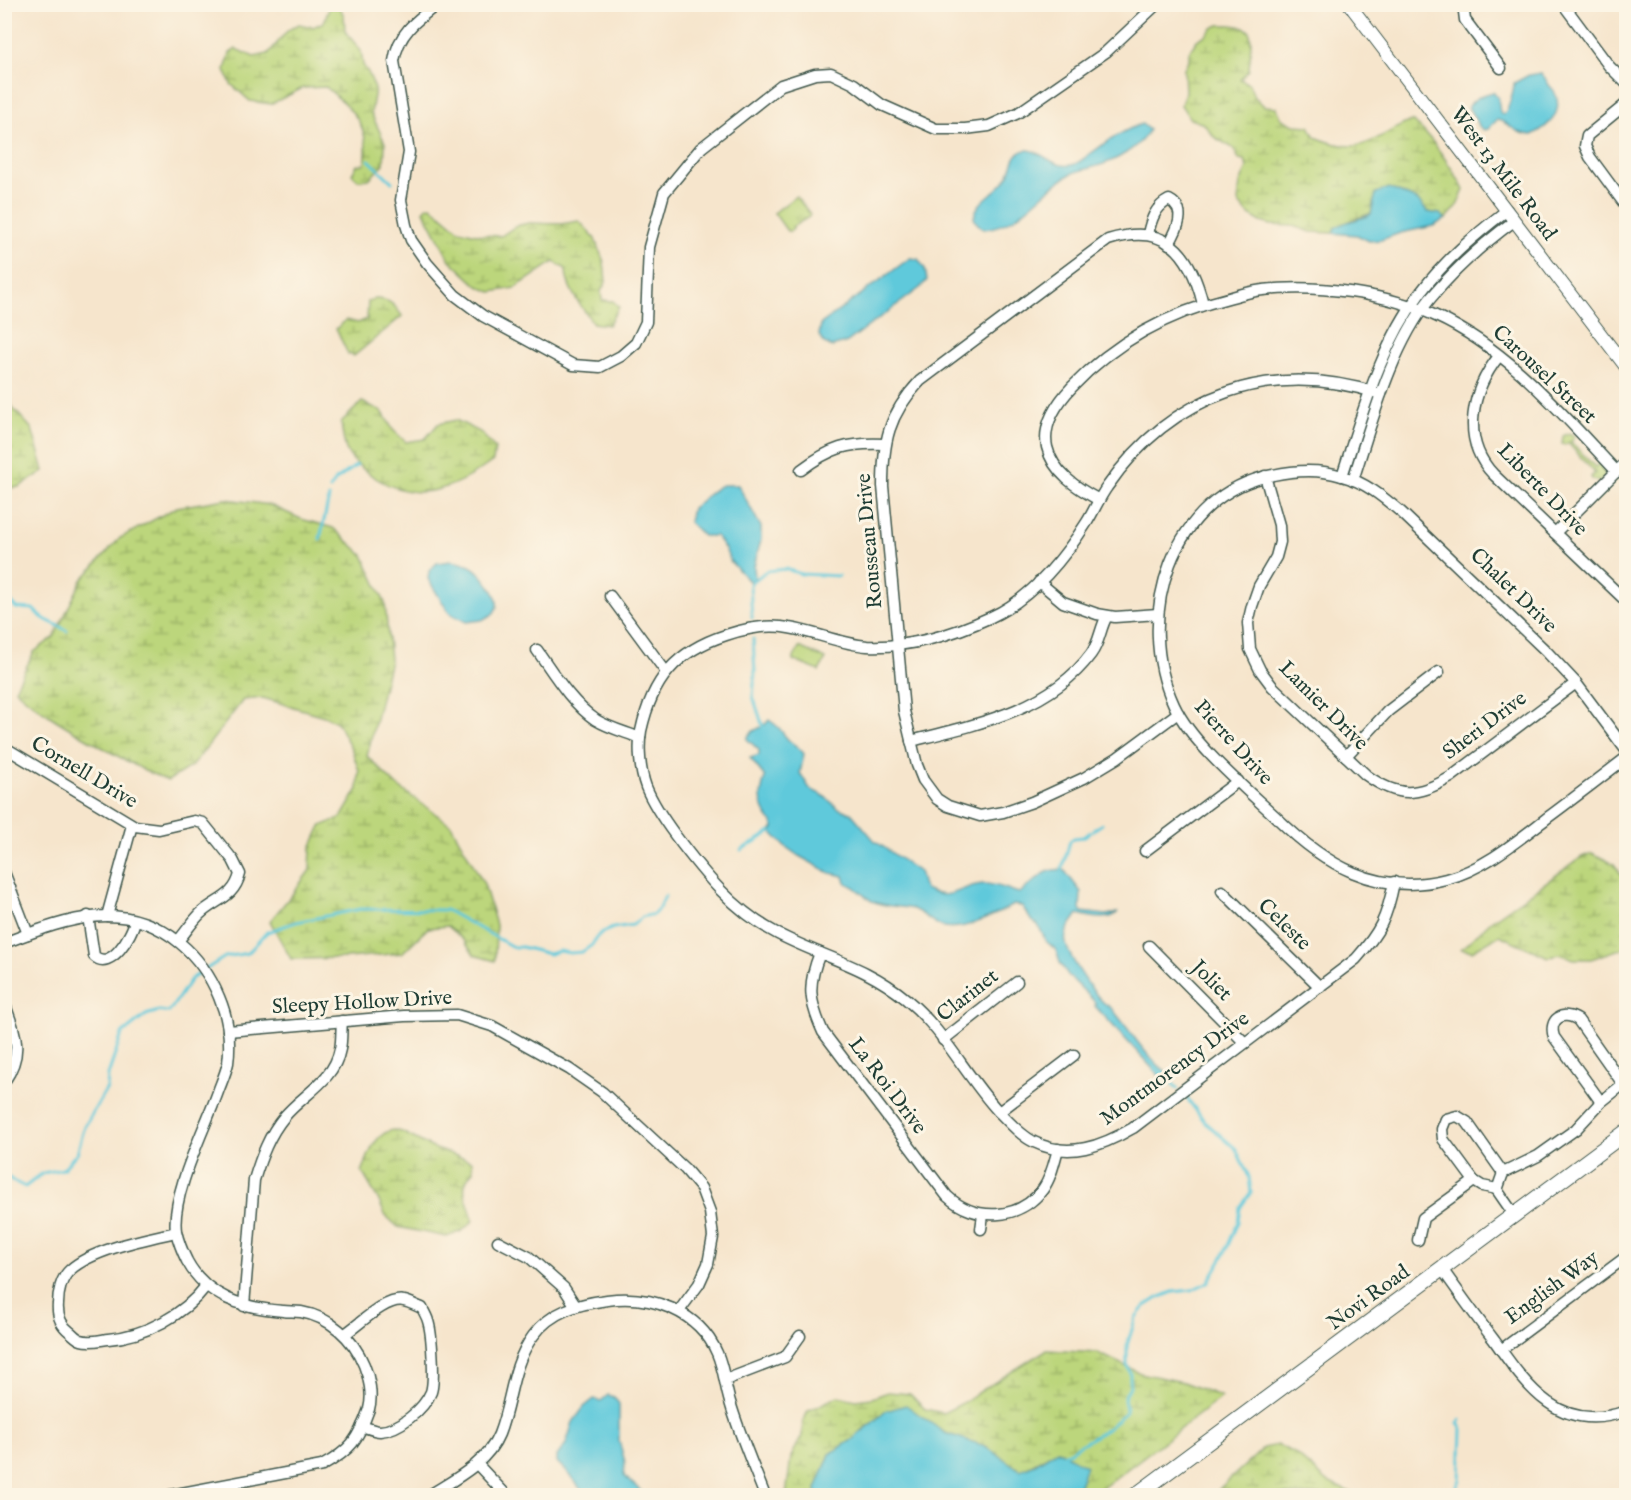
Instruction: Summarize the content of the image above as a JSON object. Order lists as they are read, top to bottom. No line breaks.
{"streets":{"main road":["Novi Road"],"street":["West 13 Mile Road","Carousel Street","Liberte Drive","Rousseau Drive","Chalet Drive","Lamier Drive","Sheri Drive","Pierre Drive","Cornell Drive","Celeste","Joliet","Clarinet","Sleepy Hollow Drive","Montmorency Drive","La Roi Drive","English Way"]},"crossings":[["Carousel Street","Liberte Drive"],["Carousel Street","Montmorency Drive"],["Rousseau Drive","Pierre Drive"],["Rousseau Drive","Montmorency Drive"],["Chalet Drive","Sheri Drive"],["Chalet Drive","Pierre Drive"],["Lamier Drive","Sheri Drive"],["Lamier Drive","Pierre Drive"],["Pierre Drive","Montmorency Drive"],["Celeste","Montmorency Drive"],["Joliet","Montmorency Drive"],["Clarinet","Montmorency Drive"],["Montmorency Drive","La Roi Drive"]]}
